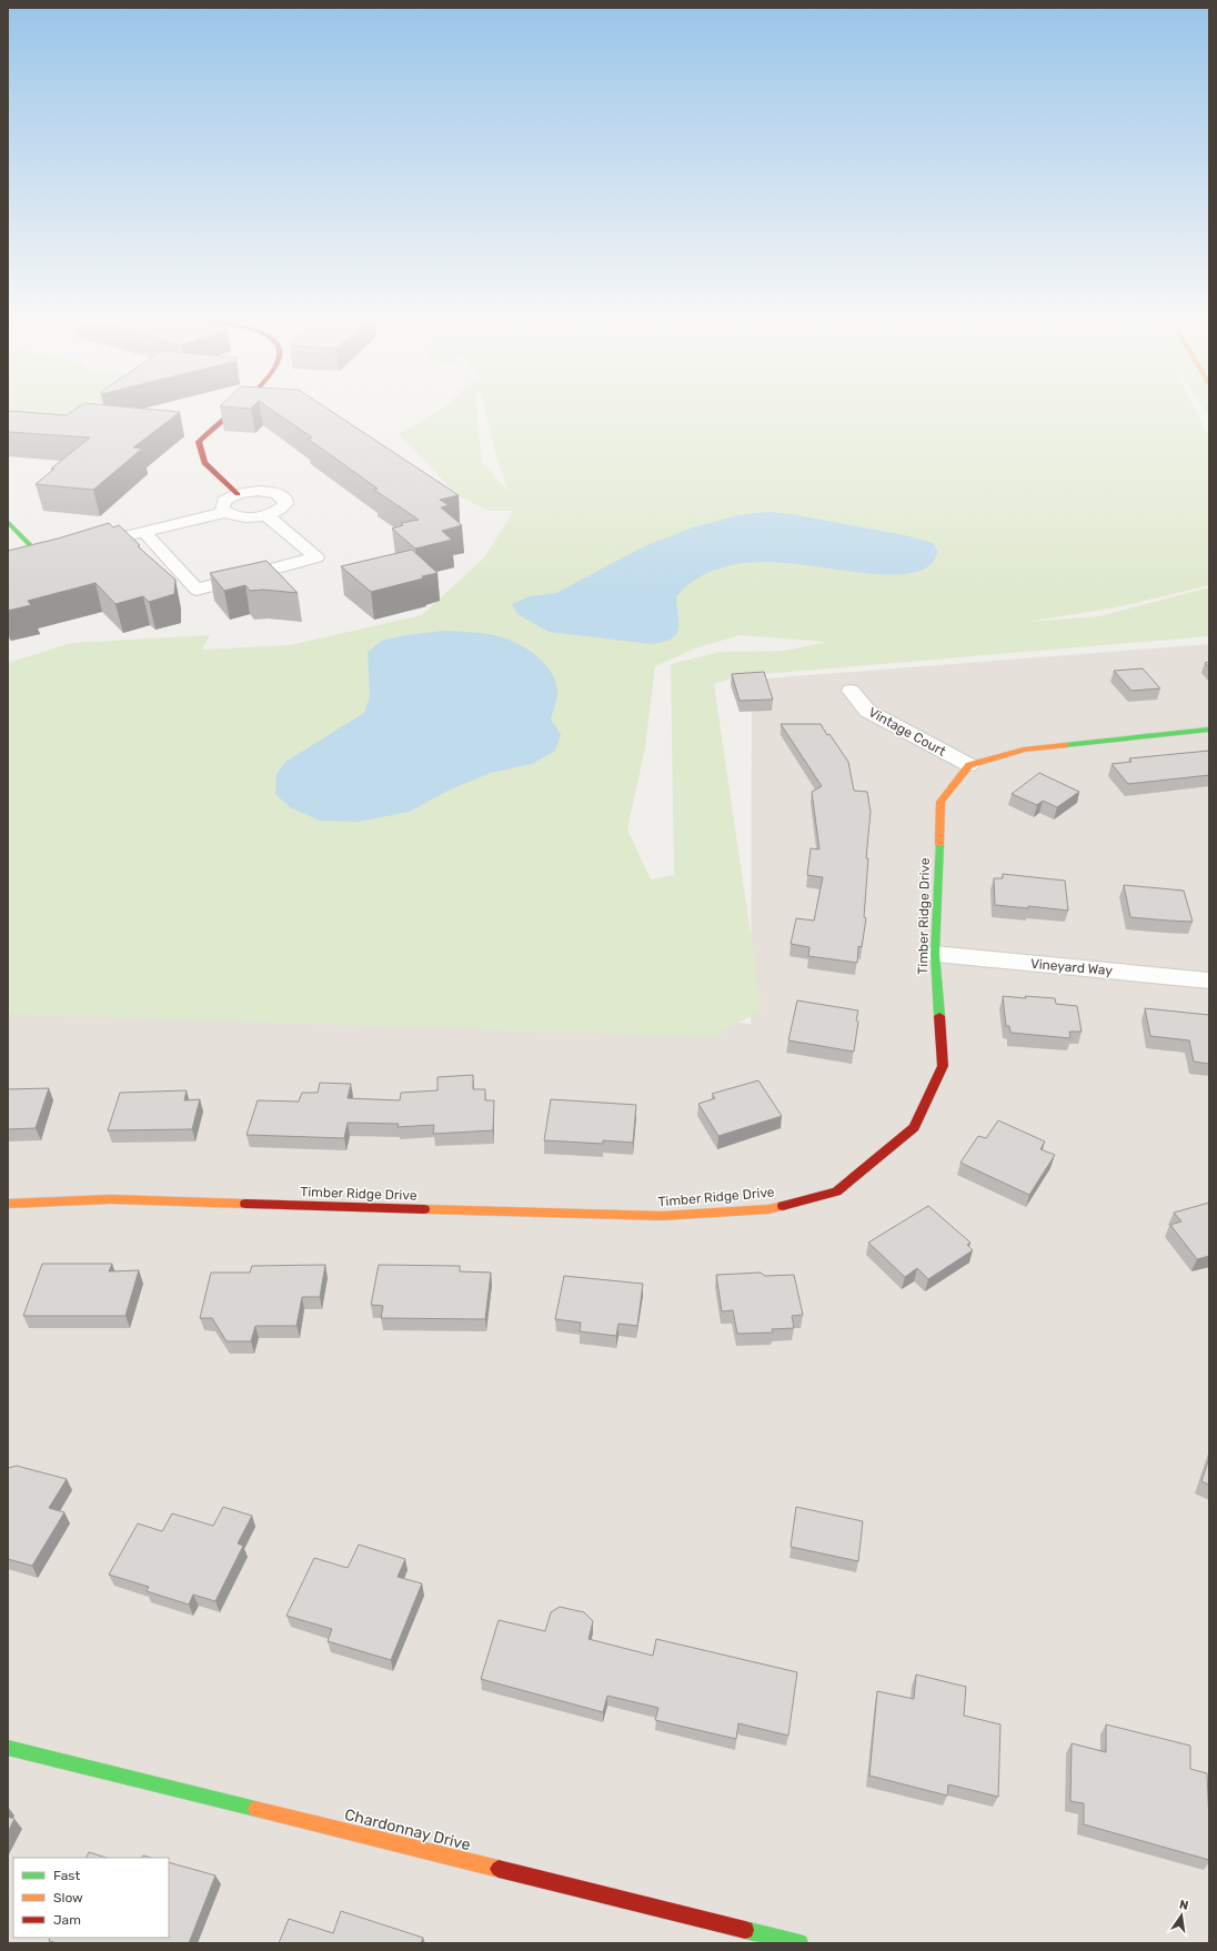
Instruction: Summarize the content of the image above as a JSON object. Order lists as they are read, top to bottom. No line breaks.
{"streets":{"street":["Vintage Court","Timber Ridge Drive","Vineyard Way","Chardonnay Drive"]},"crossings":[["Vintage Court","Timber Ridge Drive"],["Timber Ridge Drive","Vineyard Way"]],"legend":["Fast","Slow","Jam"],"north":"top"}
